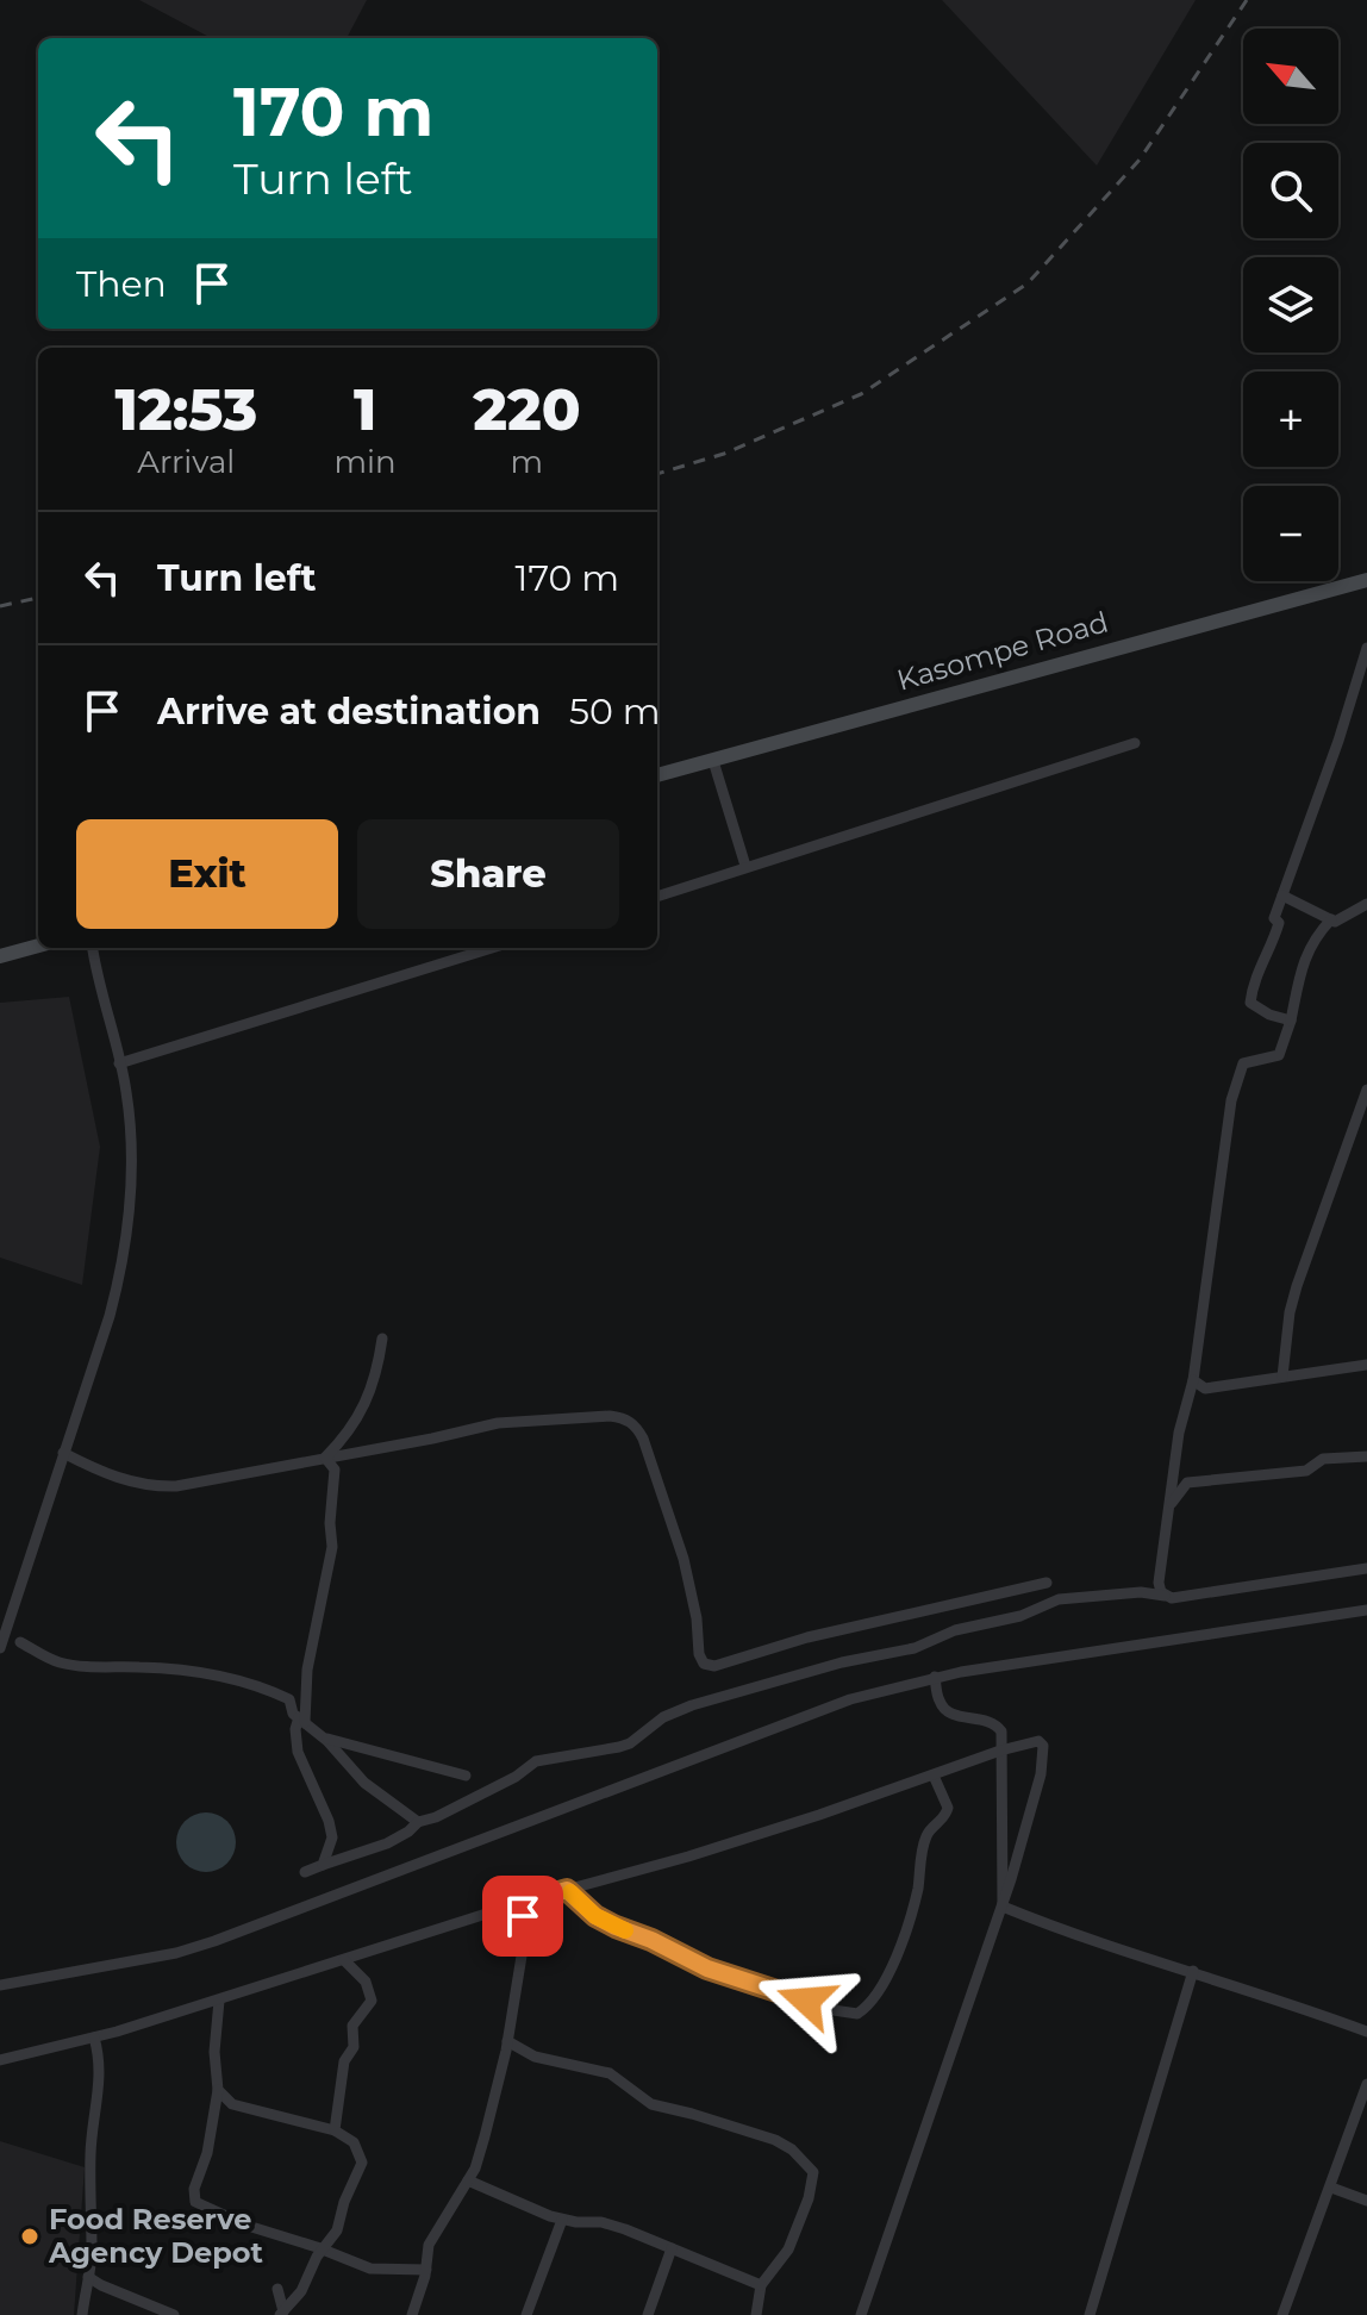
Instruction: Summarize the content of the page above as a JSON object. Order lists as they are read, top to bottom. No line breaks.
{"streets":{"street":["Kasompe Road"]},"places":["Food Reserve Agency Depot"],"north":"top left","page":{"map_buttons":["+","−"],"turn":["170 m","Turn left"],"then":"Then","eta":["12:53","Arrival","1","min","220","m"],"list":[{"name":"Turn left","value":"170 m"},{"name":"Arrive at destination","value":"50 m"}],"buttons":["Exit","Share"]}}
